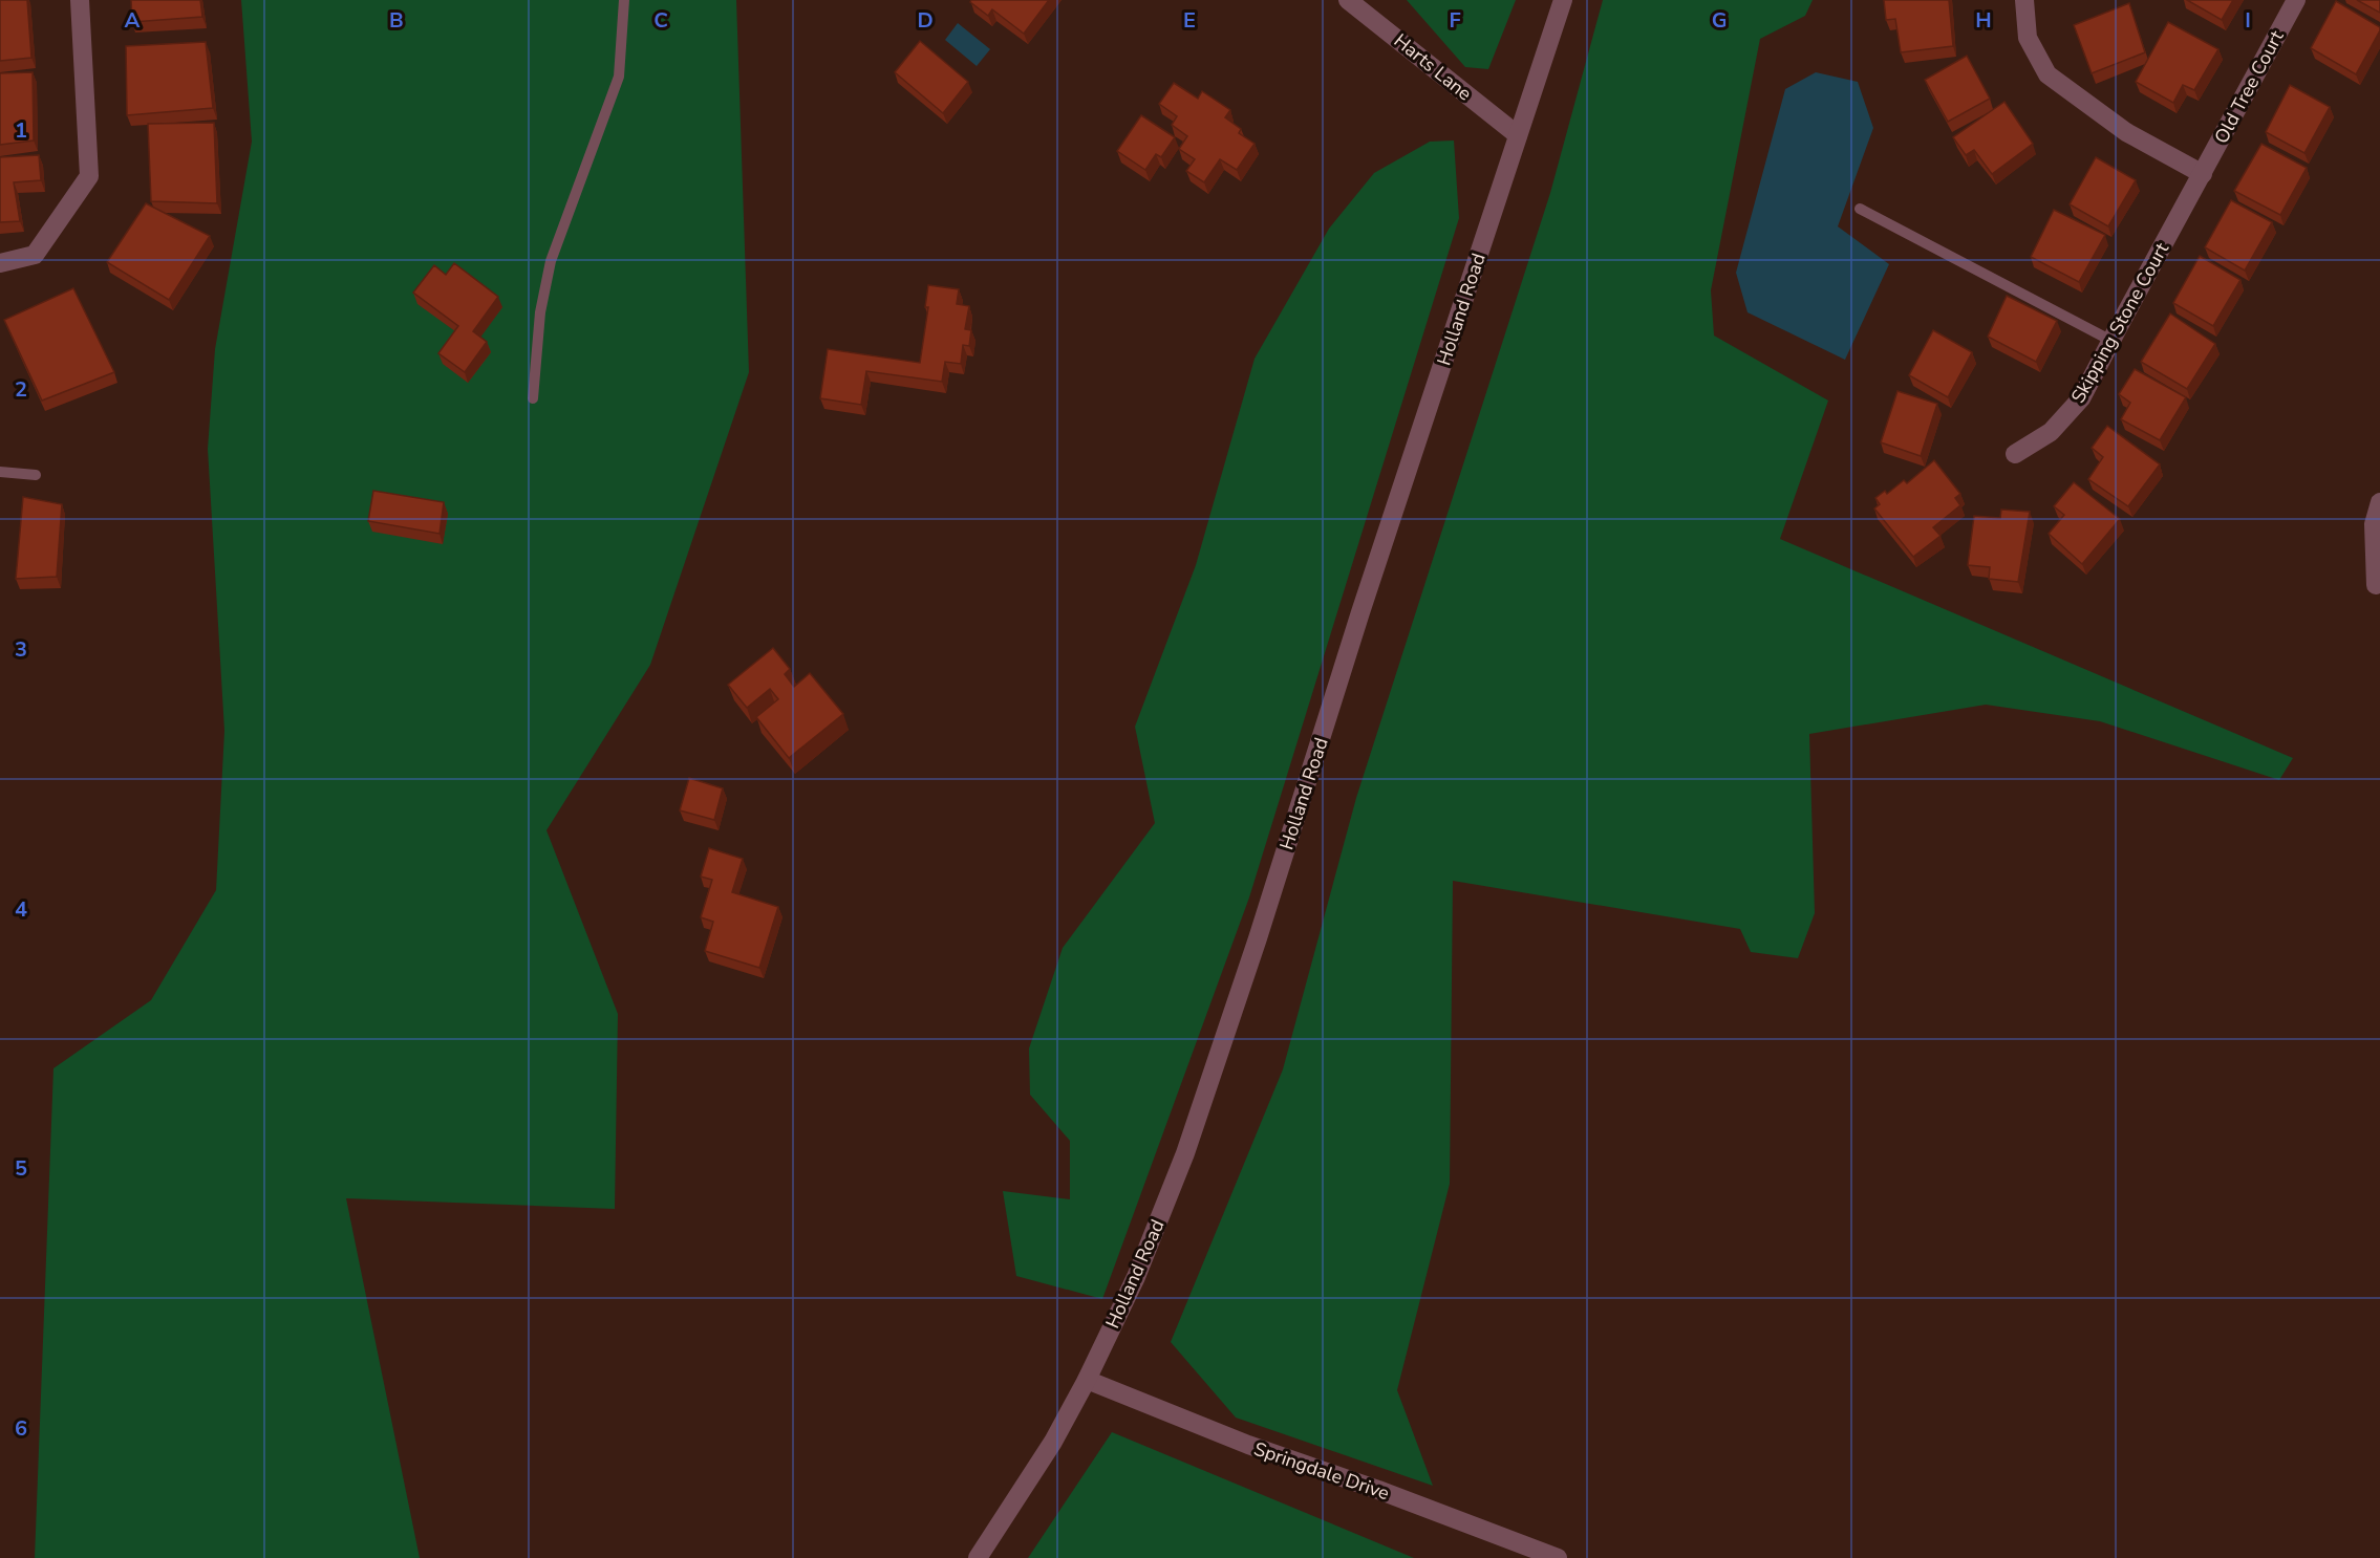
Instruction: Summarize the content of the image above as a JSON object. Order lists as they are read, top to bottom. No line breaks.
{"streets":{"street":["Harts Lane","Old Tree Court","Holland Road","Skipping Stone Court","Springdale Drive"]},"crossings":[["Harts Lane","Holland Road"],["Old Tree Court","Skipping Stone Court"],["Holland Road","Springdale Drive"]],"grid":{"columns":["A","B","C","D","E","F","G","H","I"],"rows":["1","2","3","4","5","6"]}}
